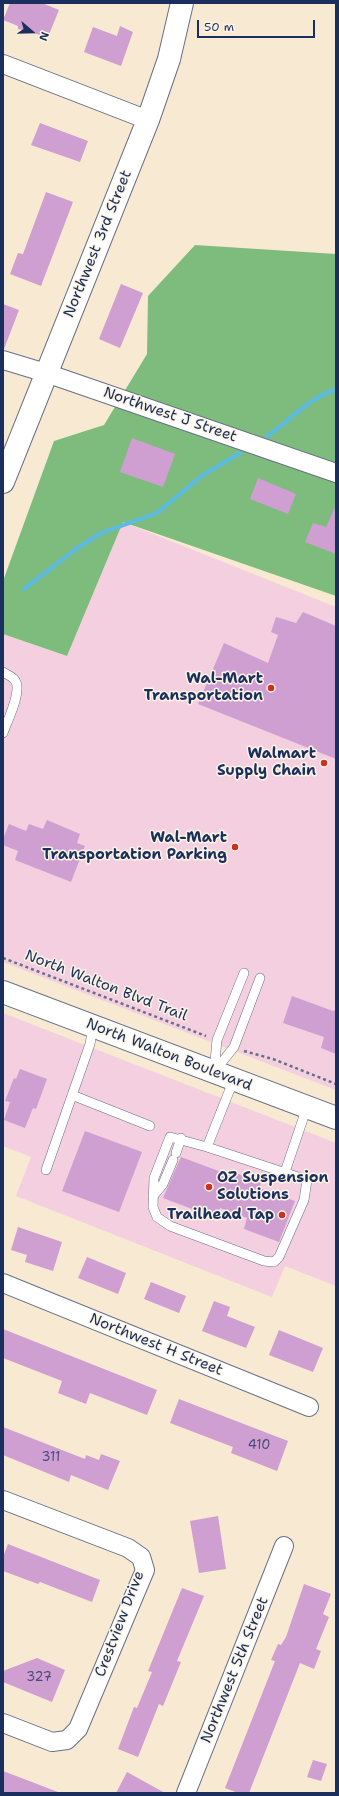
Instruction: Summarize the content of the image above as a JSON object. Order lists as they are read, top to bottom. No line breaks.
{"streets":{"street":["Northwest 3rd Street","Northwest J Street","North Walton Boulevard","Northwest H Street","Crestview Drive","Northwest 5th Street"],"path":["North Walton Blvd Trail"]},"crossings":[["Northwest 3rd Street","Northwest J Street"]],"places":["Wal-Mart Transportation","Walmart Supply Chain","Wal-Mart Transportation Parking","OZ Suspension Solutions","Trailhead Tap"],"house_numbers":["410","311","327"],"scale_bar":"50 m","north":"right"}
